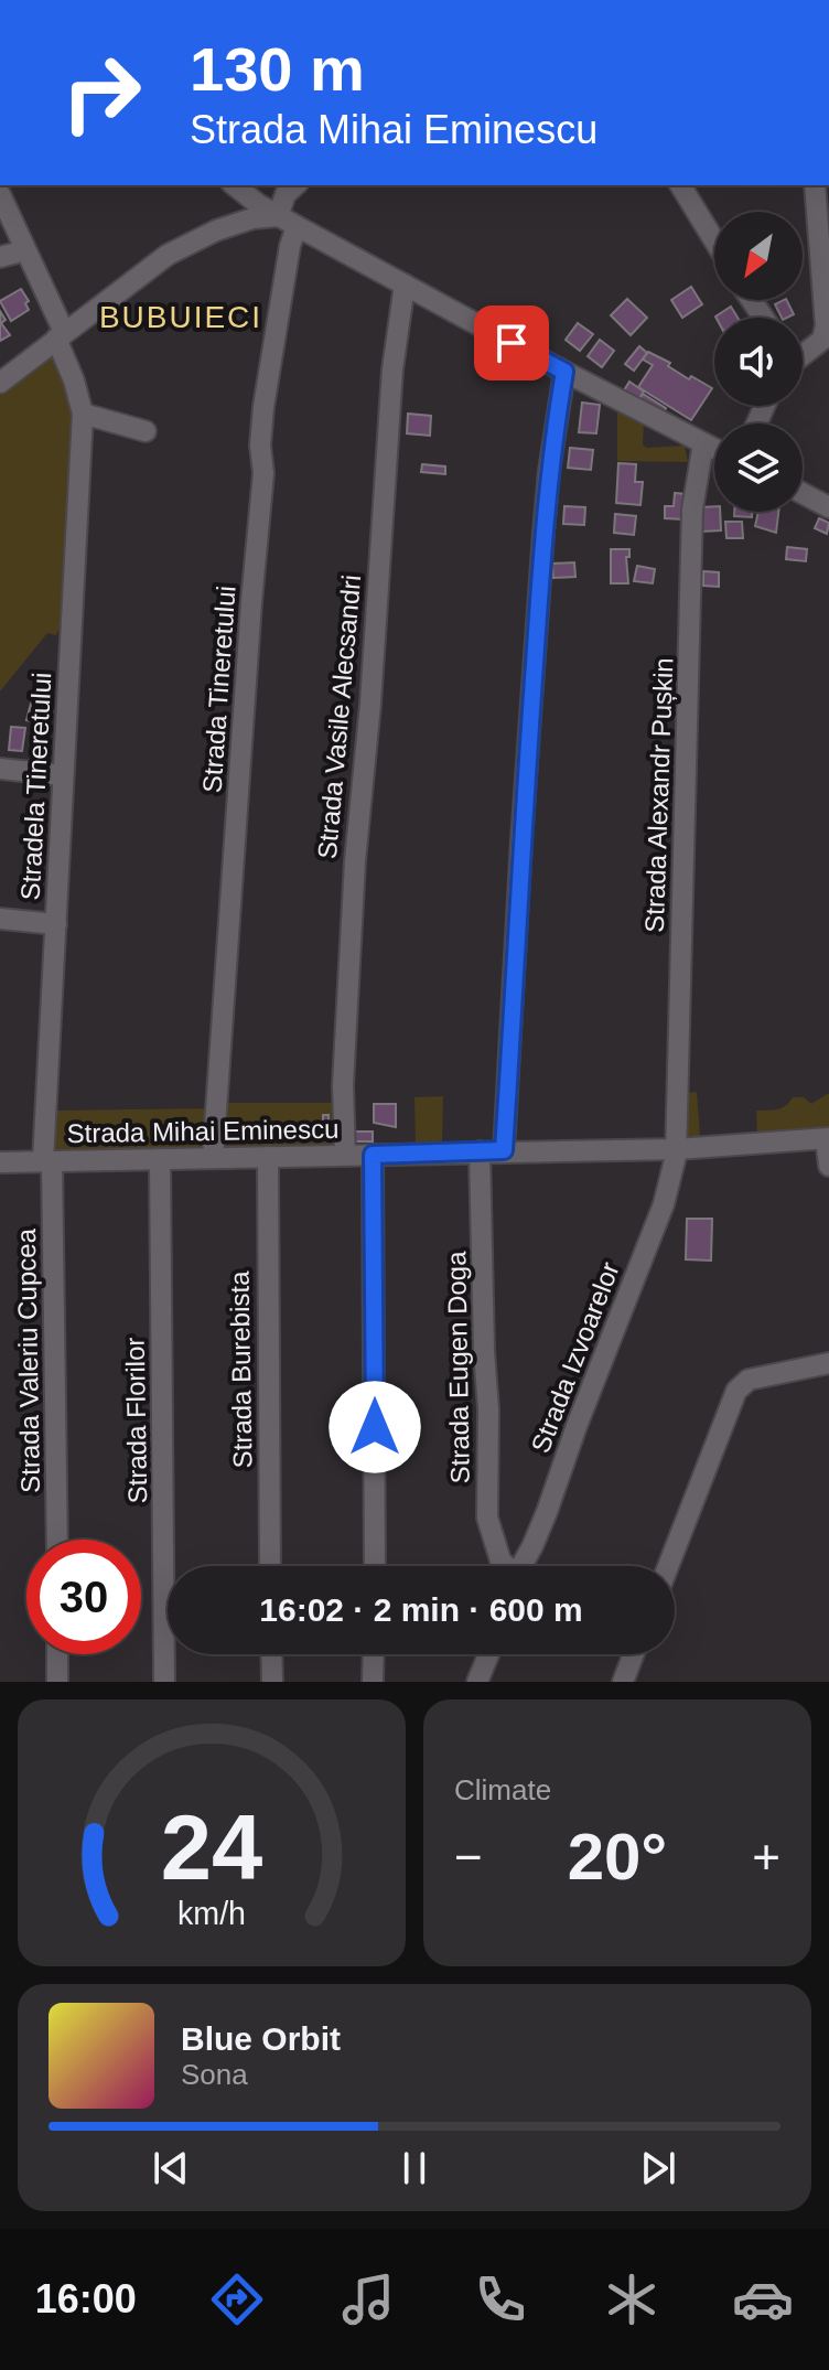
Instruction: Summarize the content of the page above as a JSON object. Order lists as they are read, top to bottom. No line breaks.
{"streets":{"street":["Strada Tineretului","Strada Vasile Alecsandri","Stradela Tineretului","Strada Alexandr Pușkin","Strada Mihai Eminescu","Strada Izvoarelor","Strada Valeriu Cupcea","Strada Eugen Doga","Strada Burebista","Strada Florilor"]},"crossings":[["Strada Tineretului","Strada Mihai Eminescu"],["Strada Vasile Alecsandri","Strada Mihai Eminescu"],["Stradela Tineretului","Strada Mihai Eminescu"],["Stradela Tineretului","Strada Valeriu Cupcea"],["Strada Alexandr Pușkin","Strada Mihai Eminescu"],["Strada Alexandr Pușkin","Strada Izvoarelor"],["Strada Mihai Eminescu","Strada Izvoarelor"],["Strada Mihai Eminescu","Strada Valeriu Cupcea"],["Strada Mihai Eminescu","Strada Eugen Doga"],["Strada Mihai Eminescu","Strada Burebista"],["Strada Mihai Eminescu","Strada Florilor"]],"districts":["BUBUIECI"],"north":"bottom left","page":{"turn":["130 m","Strada Mihai Eminescu"],"limit":"30","trip":"16:02 · 2 min · 600 m","tile":"Climate","heat":["−","20°","+"],"song":["Blue Orbit","Sona"],"tabs":"16:00","gauge":["24","km/h"]}}
